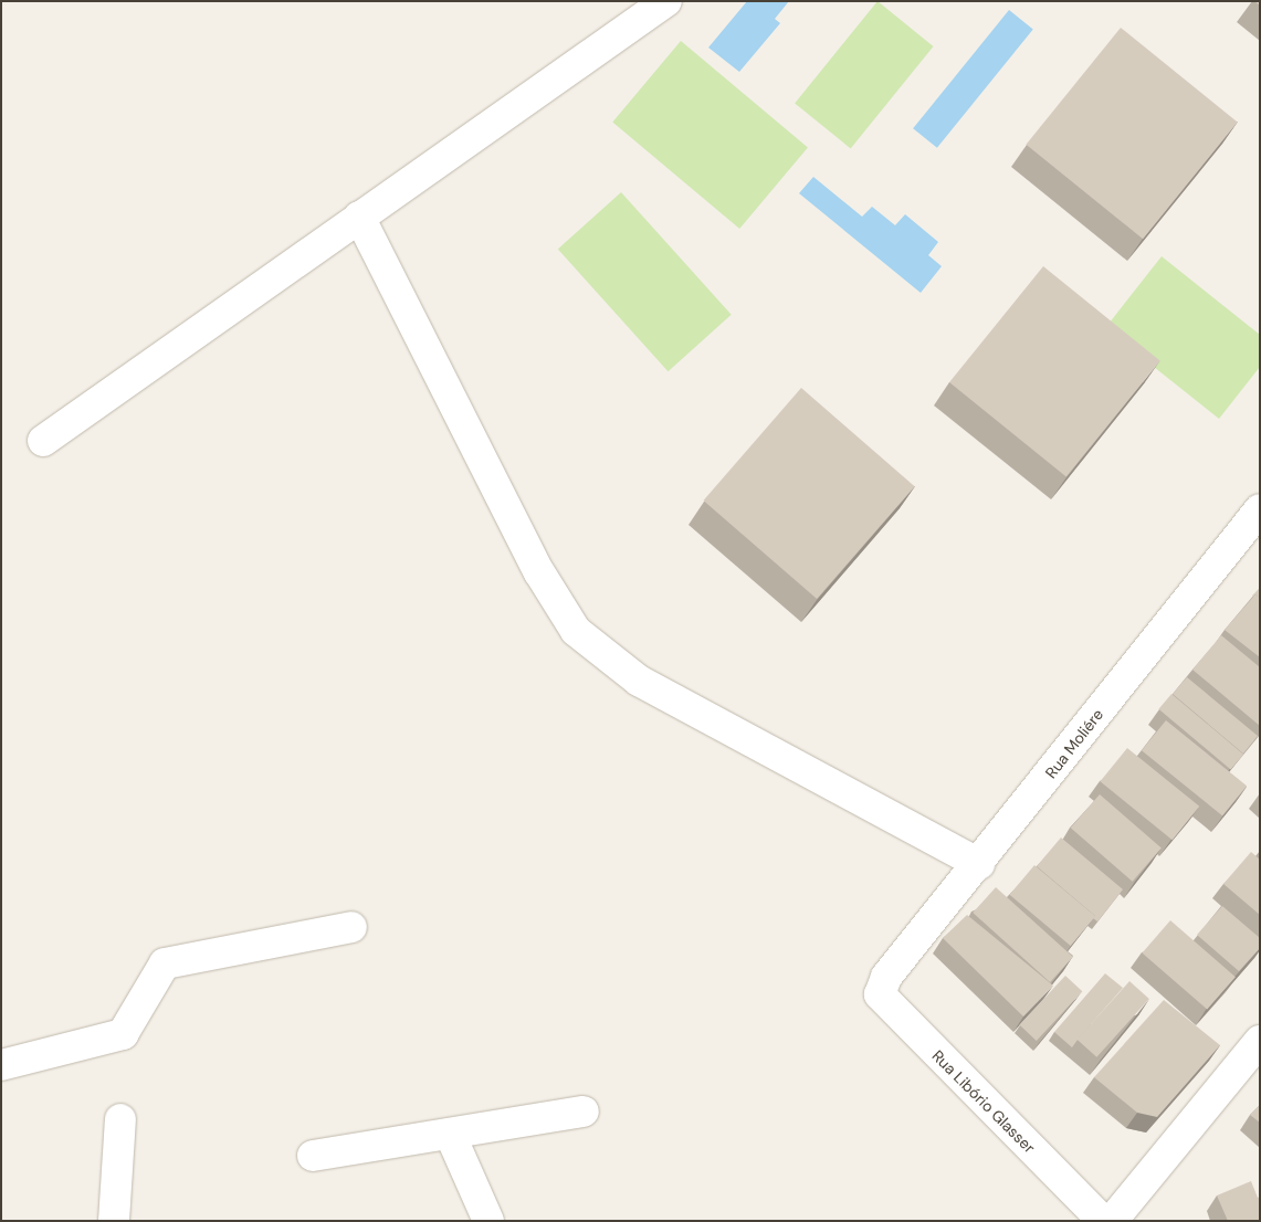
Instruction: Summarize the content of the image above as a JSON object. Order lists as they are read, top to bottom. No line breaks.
{"streets":{"street":["Rua Moliére","Rua Libório Glasser"]},"crossings":[["Rua Moliére","Rua Libório Glasser"]]}
